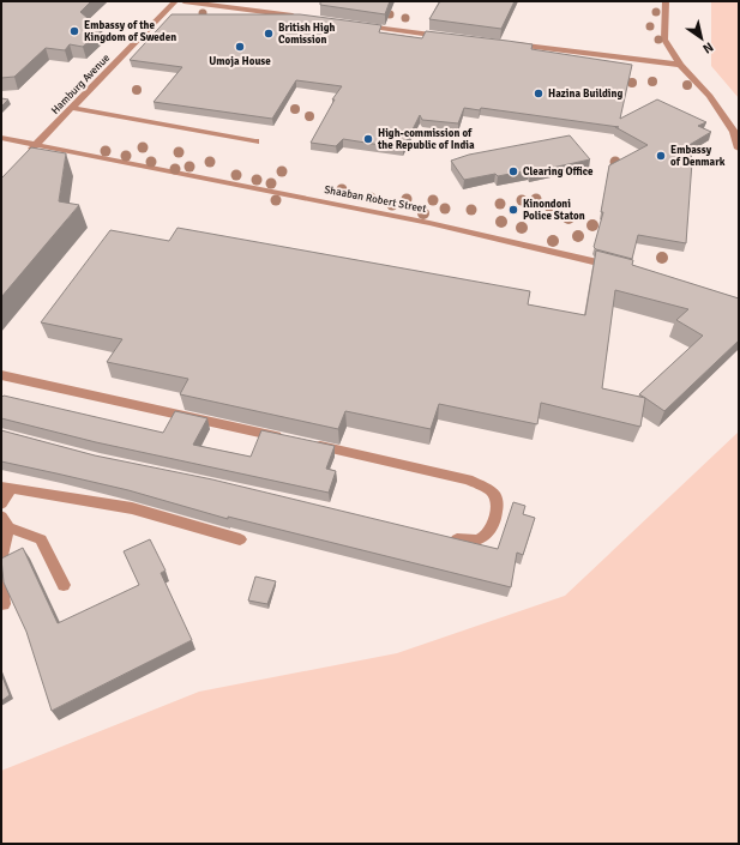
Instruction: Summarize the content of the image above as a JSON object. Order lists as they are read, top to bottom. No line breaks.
{"streets":{"street":["Hamburg Avenue","Shaaban Robert Street"]},"crossings":[["Hamburg Avenue","Shaaban Robert Street"]],"places":["Embassy of the Kingdom of Sweden","British High Comission","Umoja House","Hazina Building","High-commission of the Republic of India","Embassy of Denmark","Clearing Office","Kinondoni Police Staton"],"north":"bottom right"}
